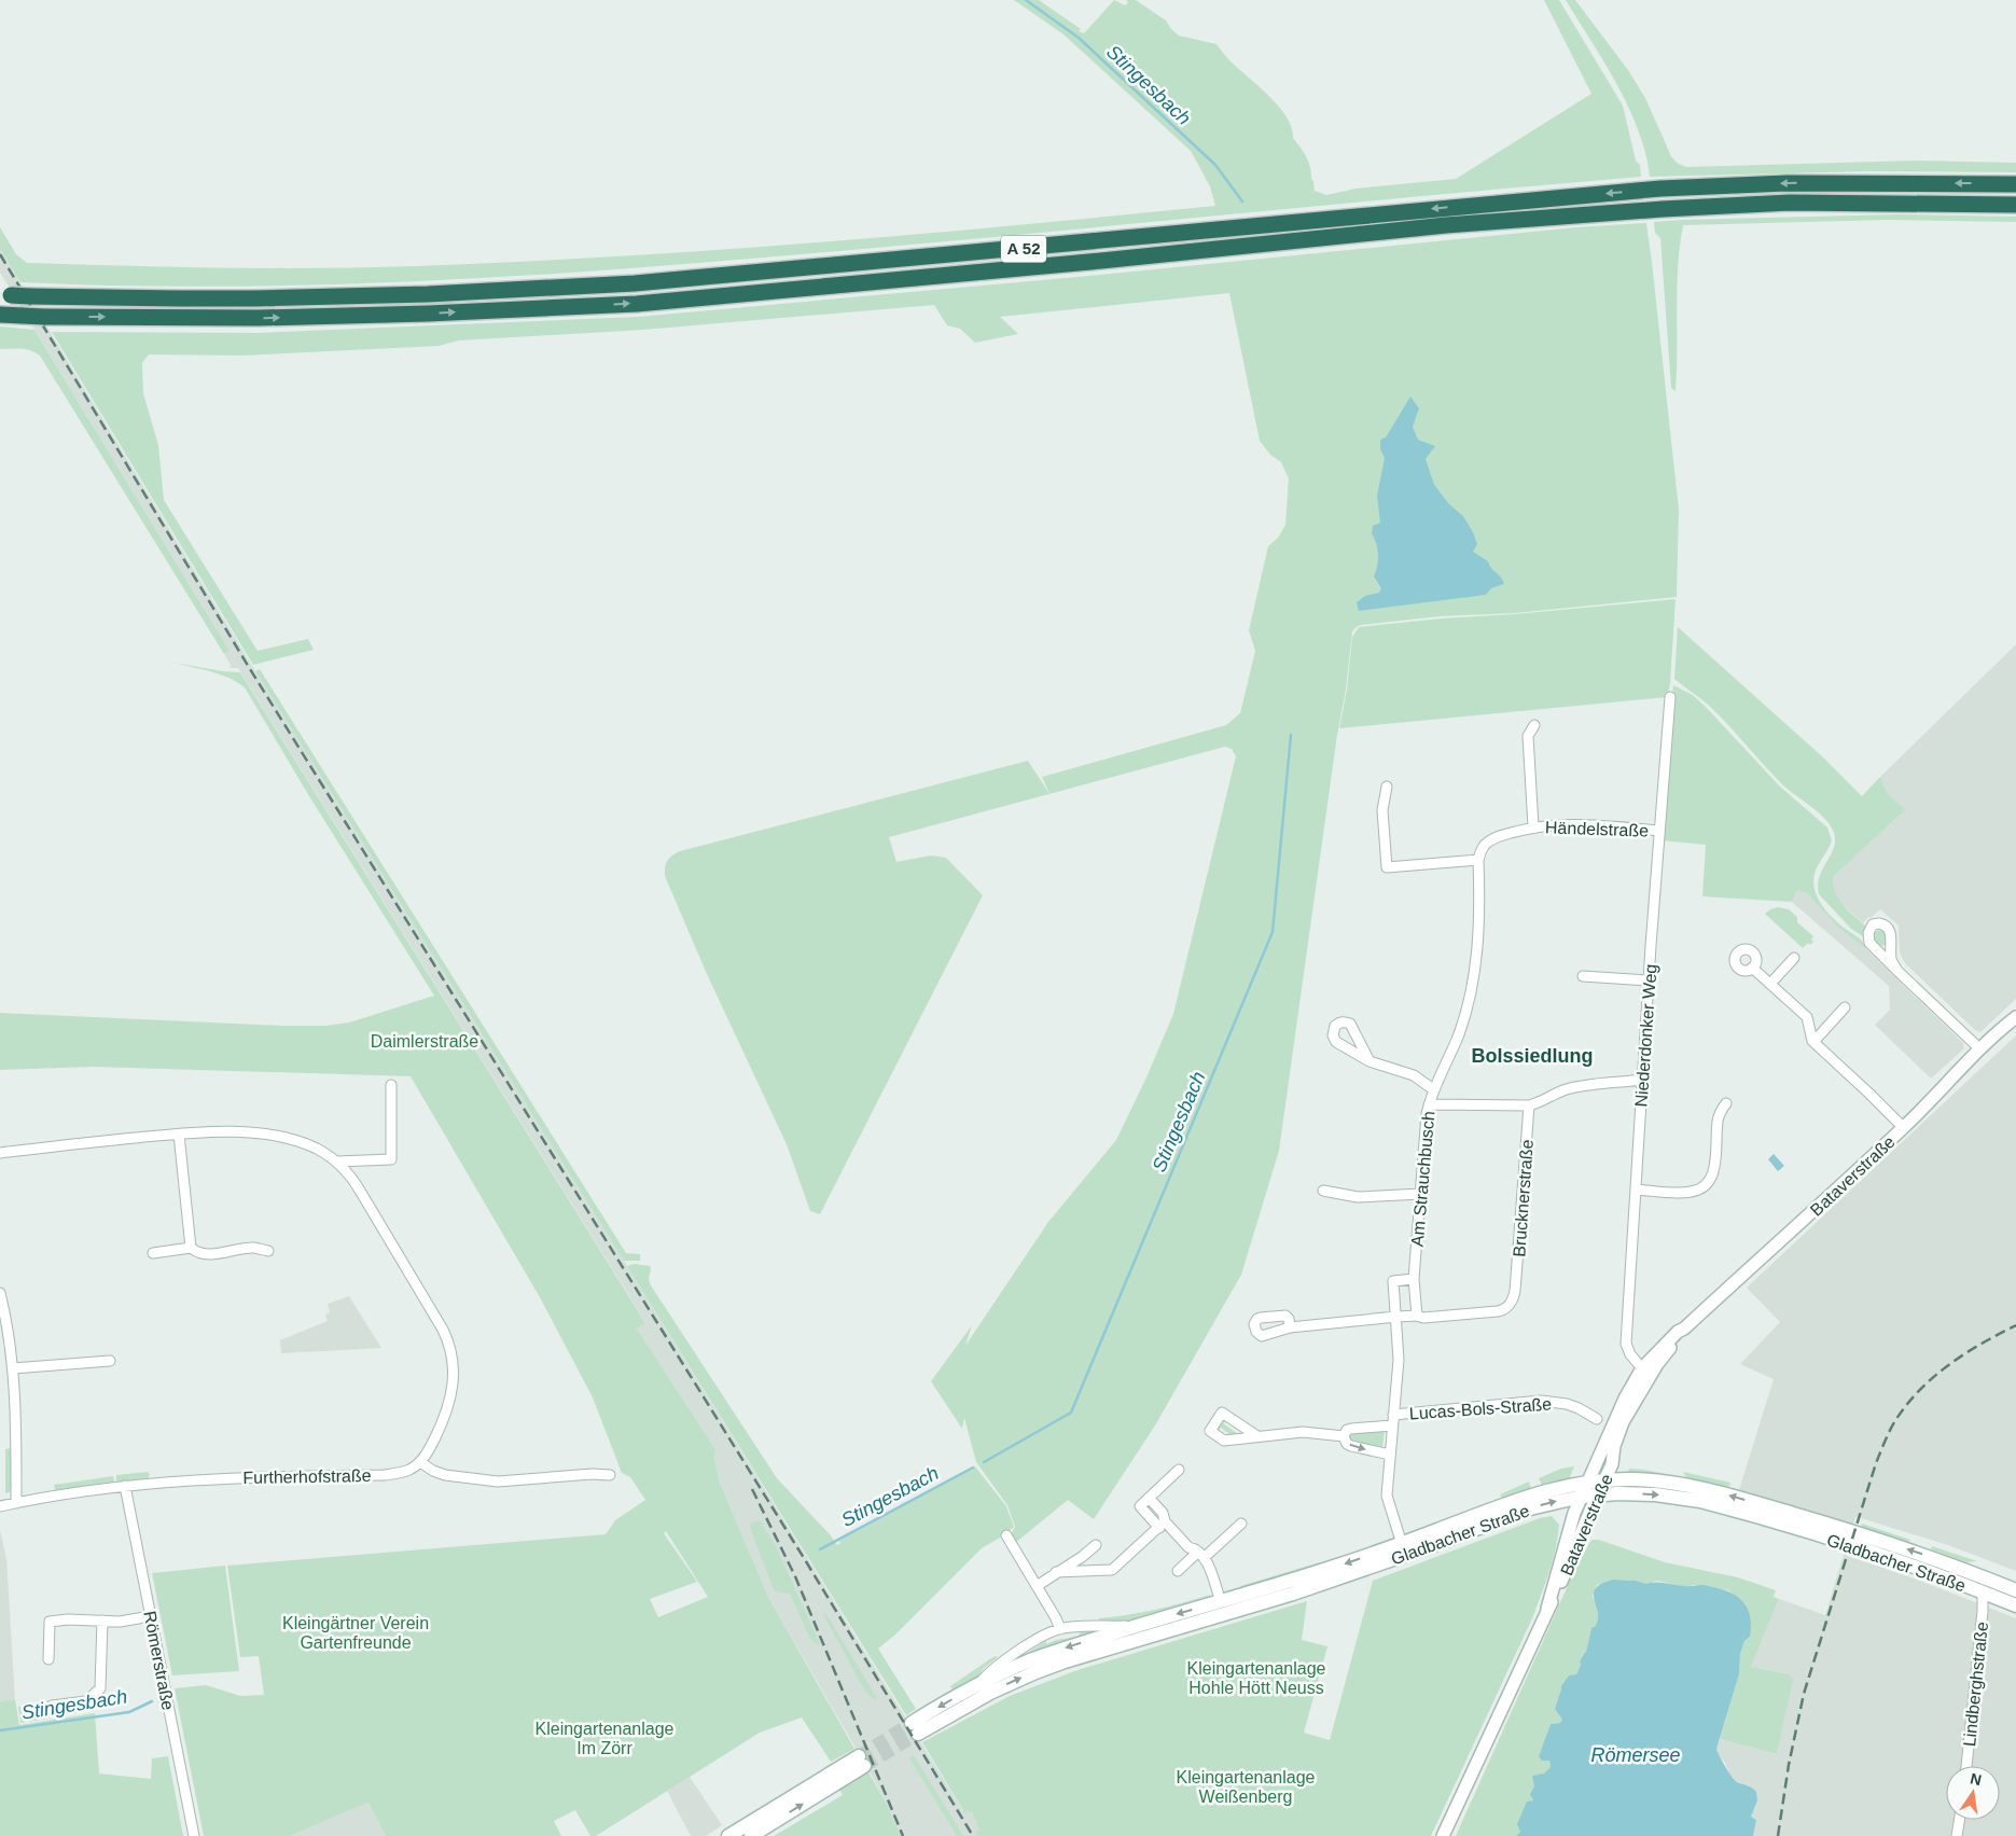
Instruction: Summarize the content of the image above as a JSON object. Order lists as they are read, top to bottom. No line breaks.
{"streets":{"highway":["A 52"],"main road":["Gladbacher Straße"],"street":["Händelstraße","Niederdonker Weg","Bataverstraße","Am Strauchbusch","Brucknerstraße","Lucas-Bols-Straße","Furtherhofstraße","Römerstraße","Lindberghstraße"]},"crossings":[["Händelstraße","Niederdonker Weg"],["Händelstraße","Am Strauchbusch"],["Niederdonker Weg","Bataverstraße"],["Bataverstraße","Gladbacher Straße"],["Am Strauchbusch","Brucknerstraße"],["Furtherhofstraße","Römerstraße"],["Gladbacher Straße","Lindberghstraße"]],"districts":["Bolssiedlung"],"water":["Stingesbach","Römersee"],"parks":["Daimlerstraße","Kleingärtner Verein Gartenfreunde","Kleingartenanlage Hohle Hött Neuss","Kleingartenanlage Im Zörr","Kleingartenanlage Weißenberg"],"north":"top"}
